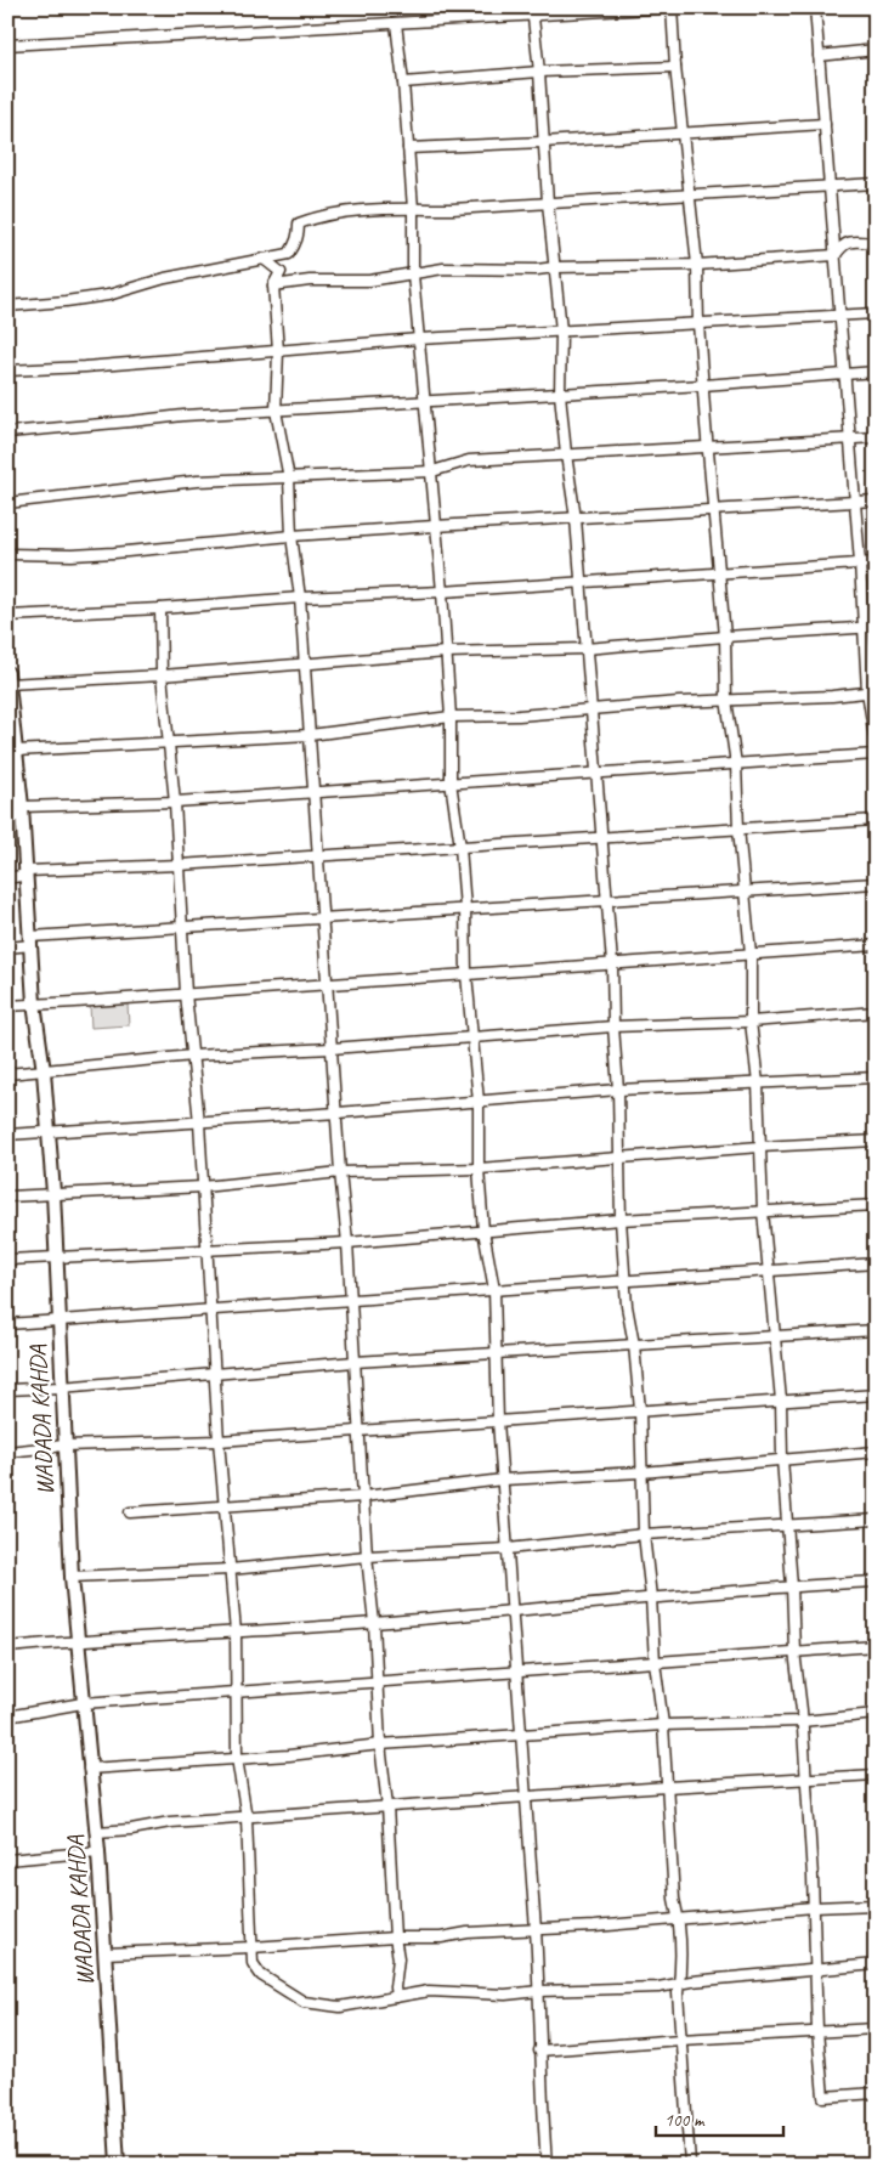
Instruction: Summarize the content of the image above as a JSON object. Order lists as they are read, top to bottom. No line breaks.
{"streets":{"main road":["WADADA KAHDA"]},"scale_bar":"100 m"}
